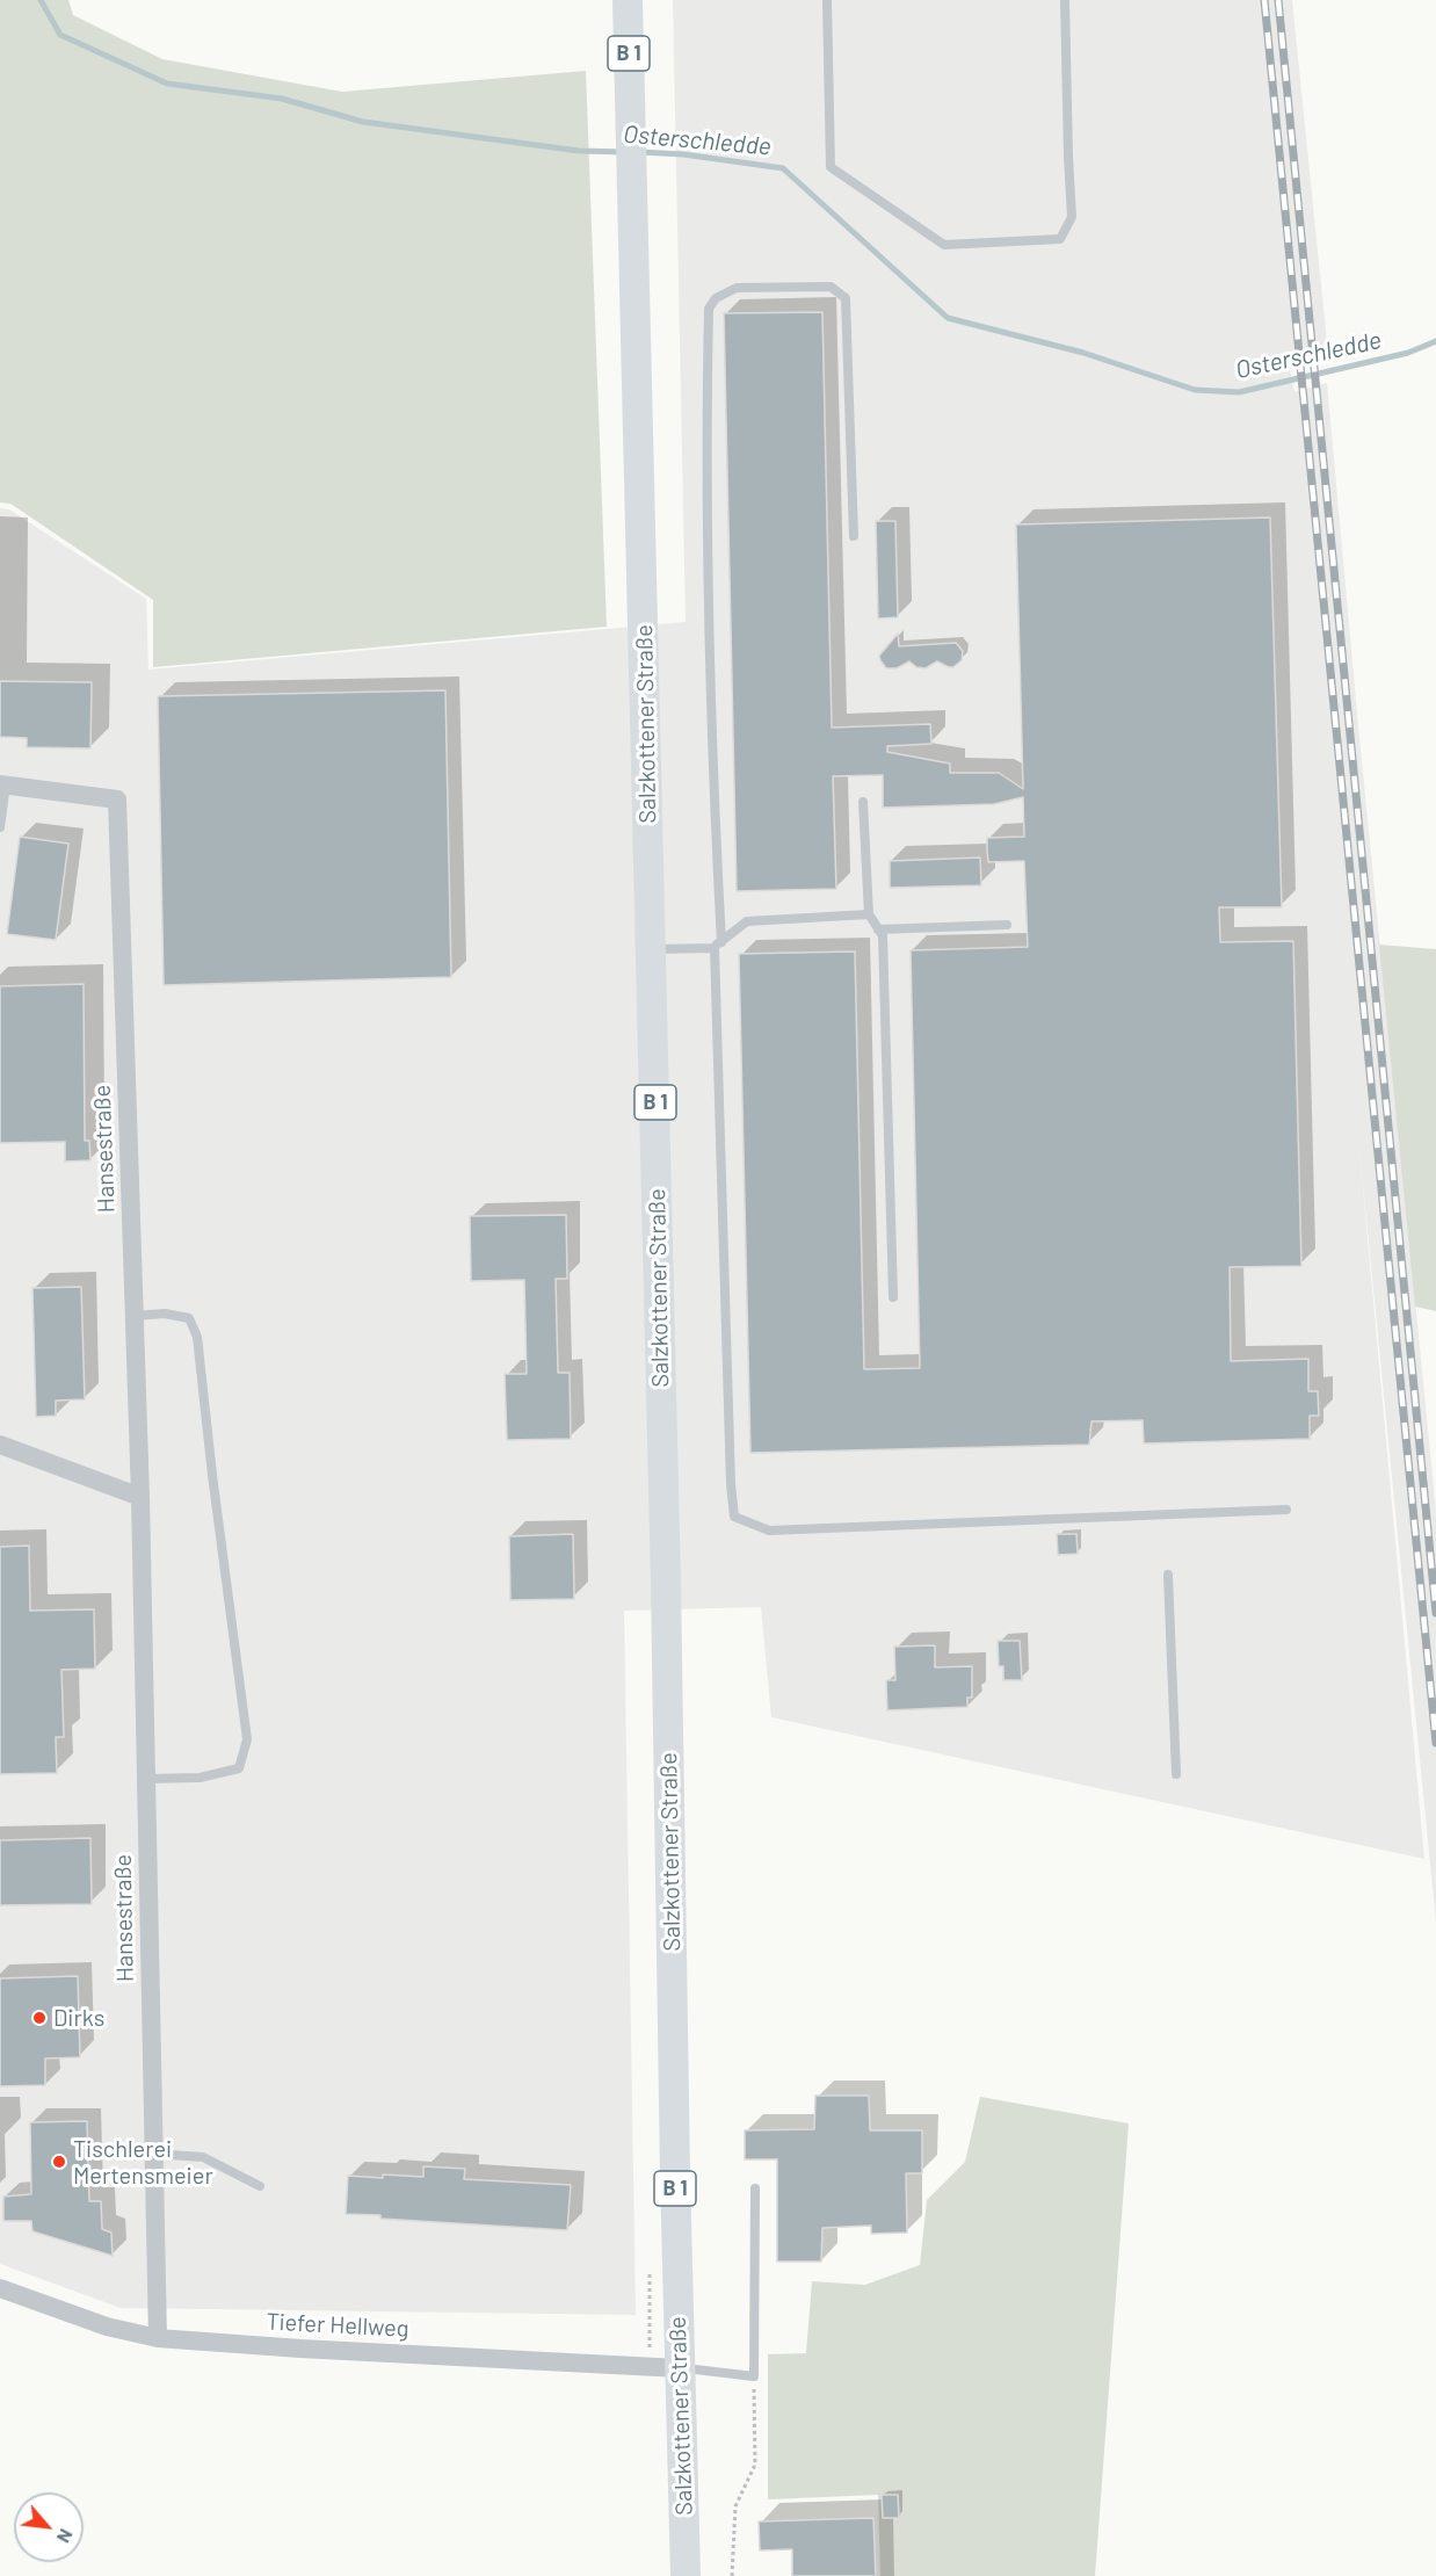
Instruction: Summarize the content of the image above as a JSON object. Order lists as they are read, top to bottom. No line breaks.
{"streets":{"main road":["B 1","Salzkottener Straße"],"street":["Hansestraße","Tiefer Hellweg"]},"crossings":[["Salzkottener Straße","Tiefer Hellweg"],["Hansestraße","Tiefer Hellweg"]],"water":["Osterschledde"],"places":["Dirks","Tischlerei Mertensmeier"],"north":"bottom right"}
